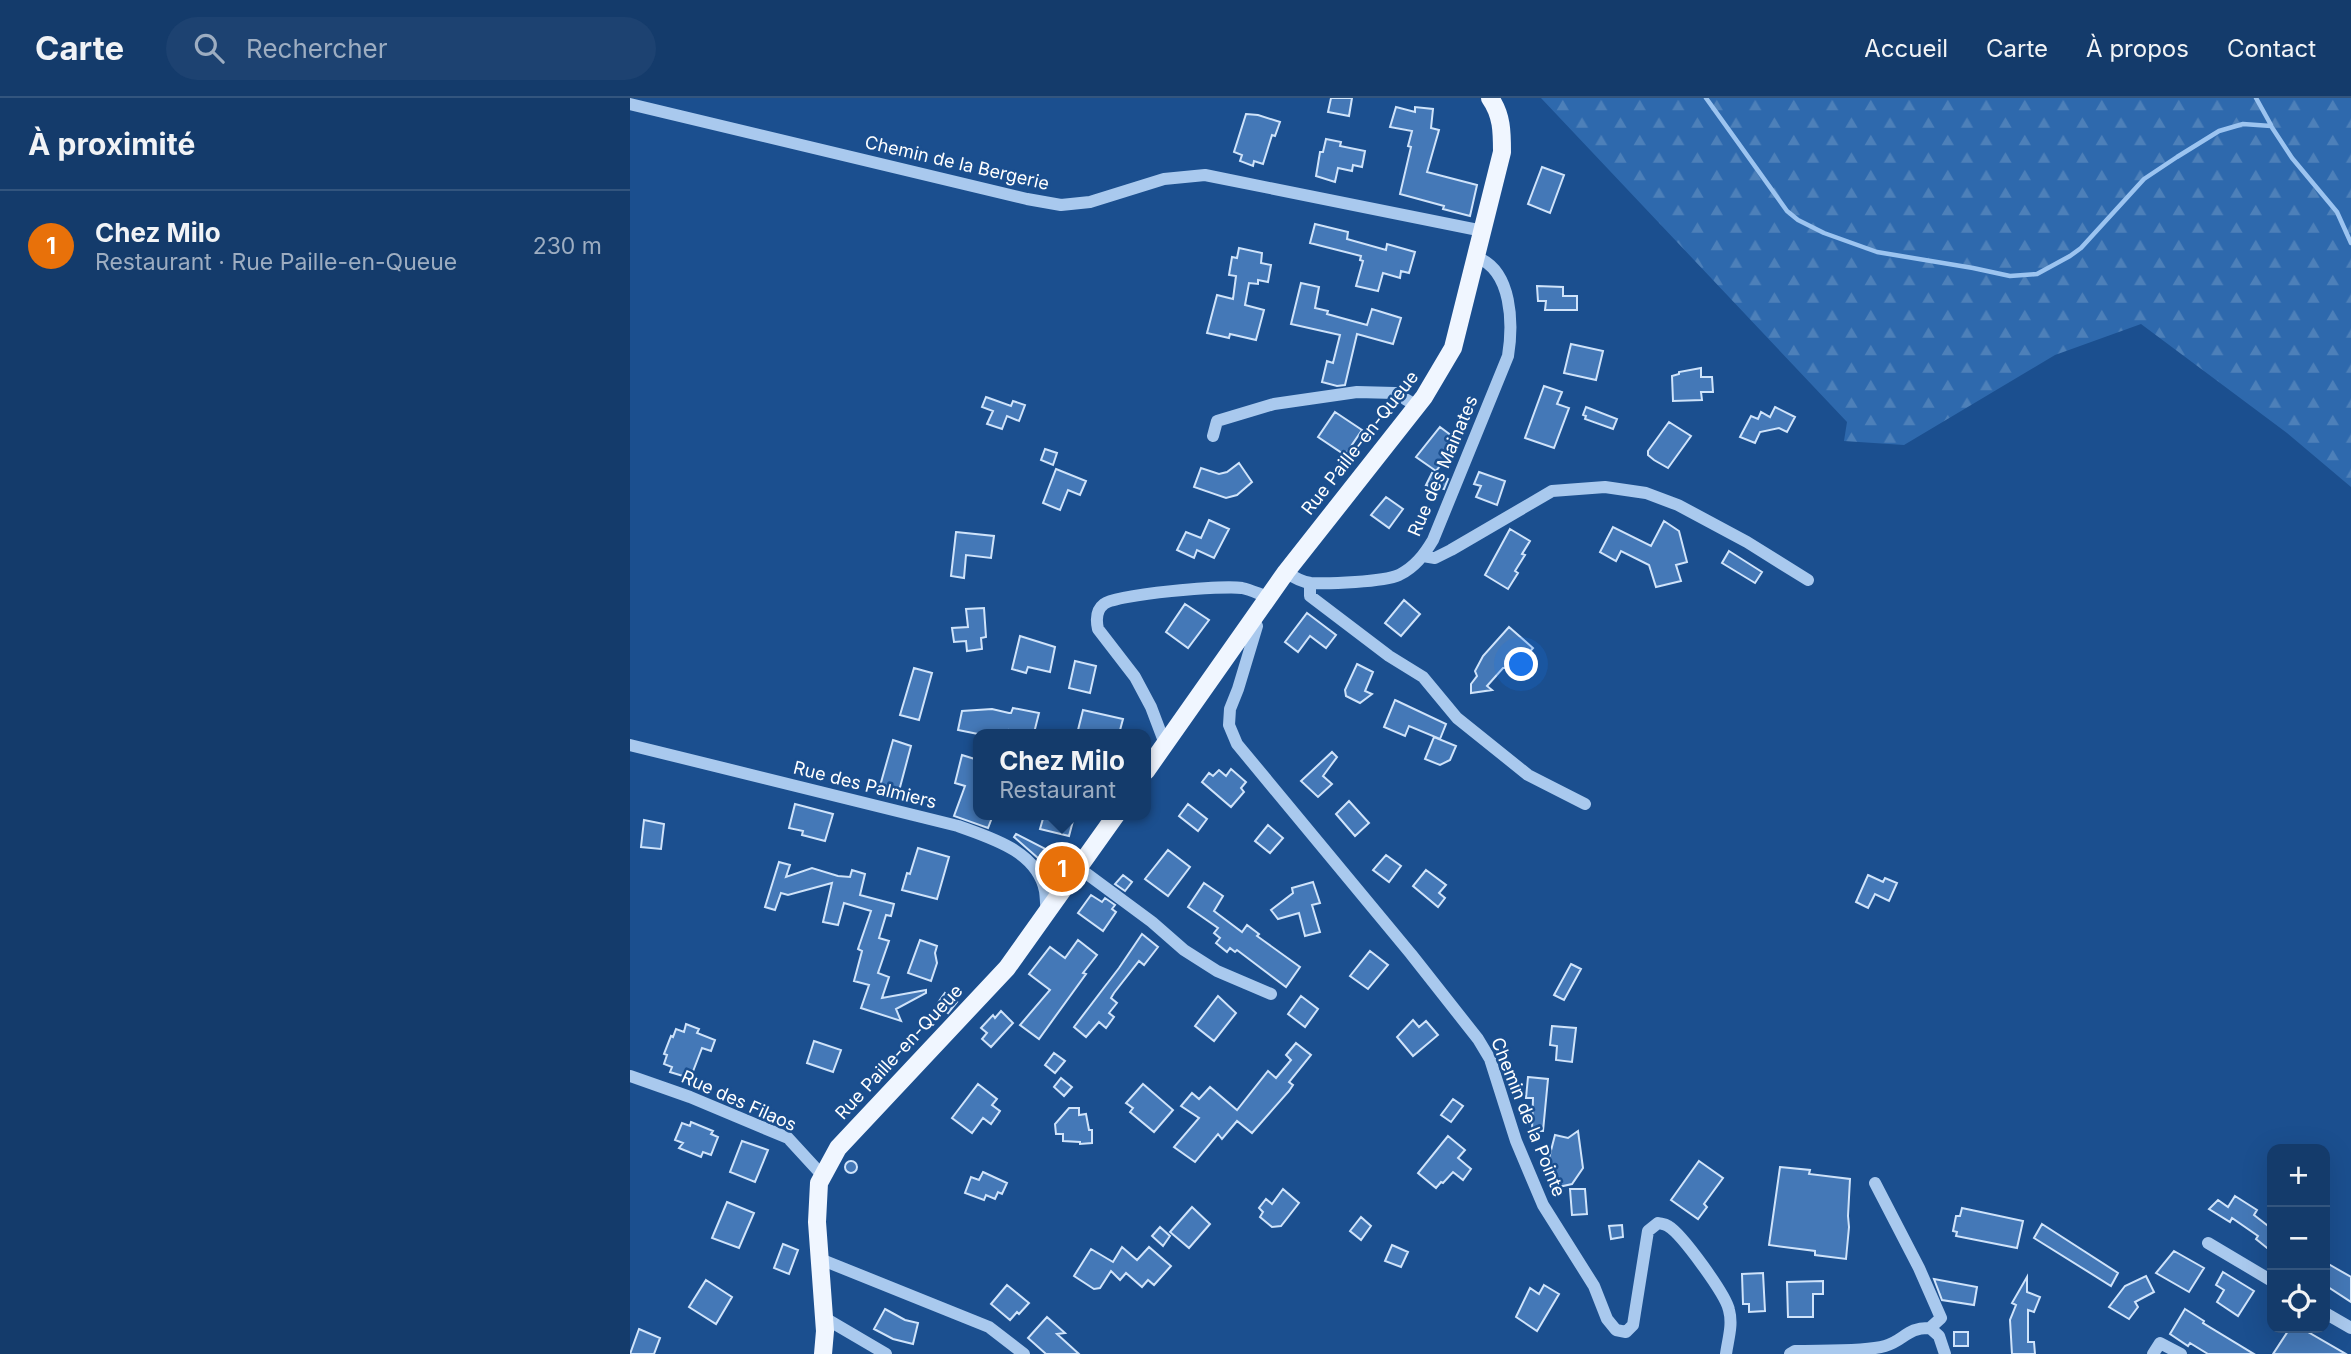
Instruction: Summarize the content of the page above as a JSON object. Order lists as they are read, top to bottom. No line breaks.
{"streets":{"main road":["Rue Paille-en-Queue"],"street":["Chemin de la Bergerie","Rue des Mainates","Rue des Palmiers","Rue des Filaos","Chemin de la Pointe"]},"crossings":[["Chemin de la Bergerie","Rue Paille-en-Queue"],["Rue Paille-en-Queue","Rue des Mainates"],["Rue Paille-en-Queue","Rue des Palmiers"],["Rue Paille-en-Queue","Rue des Filaos"],["Rue Paille-en-Queue","Chemin de la Pointe"]],"page":{"header":"Carte","search":"Rechercher","nav":["Accueil","Carte","À propos","Contact"],"heading":"À proximité","list":[{"mark":"1","name":"Chez Milo","note":"Restaurant · Rue Paille-en-Queue","value":"230 m"}],"popup":["Chez Milo","Restaurant"],"pins":"1","map_buttons":["+","−"]}}
